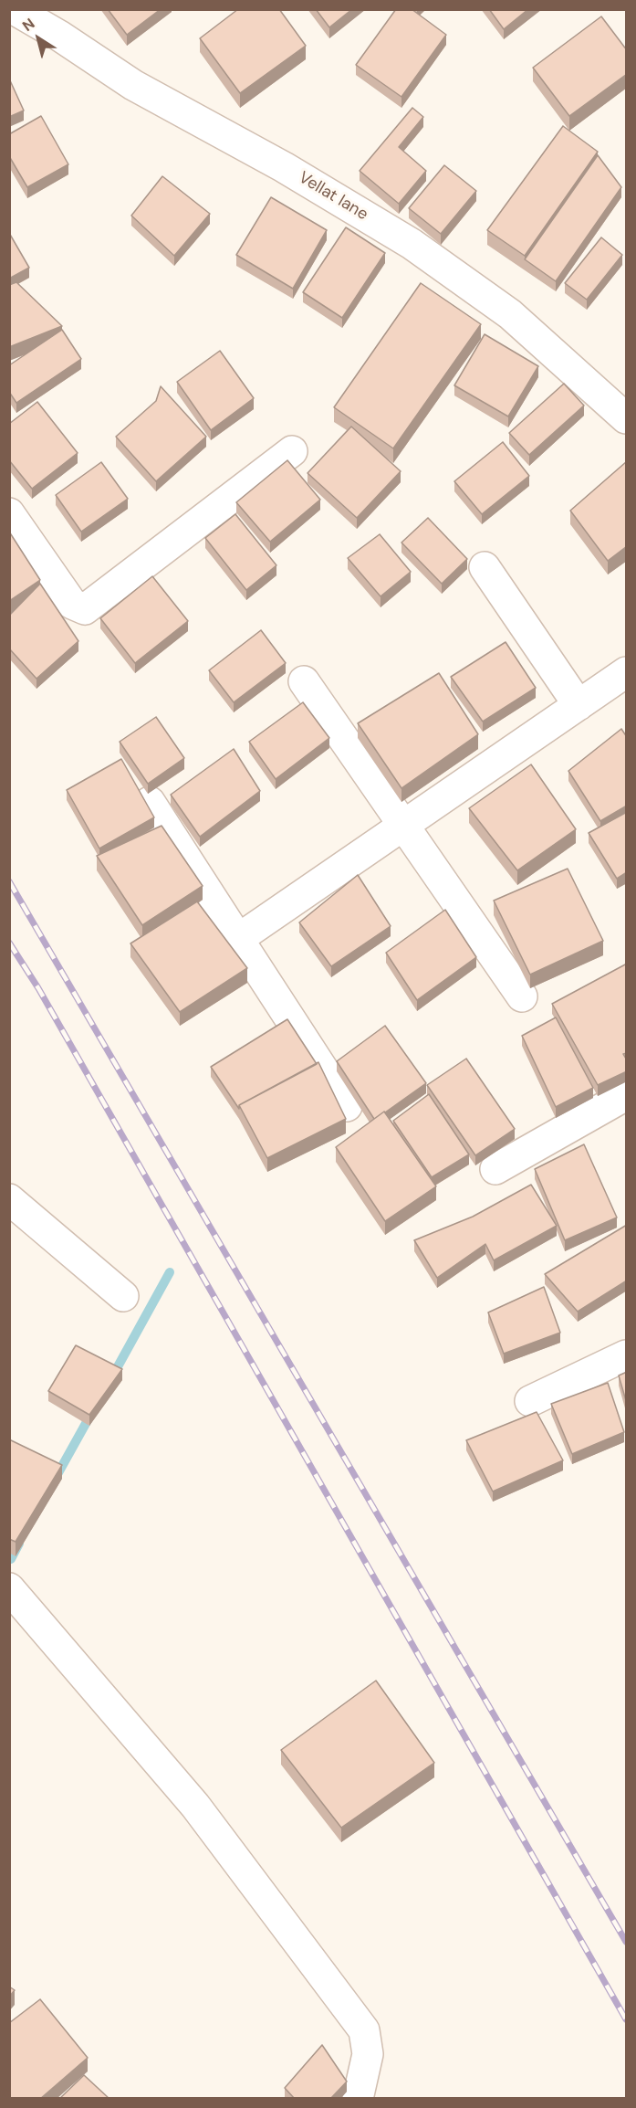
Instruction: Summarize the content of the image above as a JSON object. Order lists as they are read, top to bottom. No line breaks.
{"streets":{"street":["Vellat lane"]},"north":"top left"}
